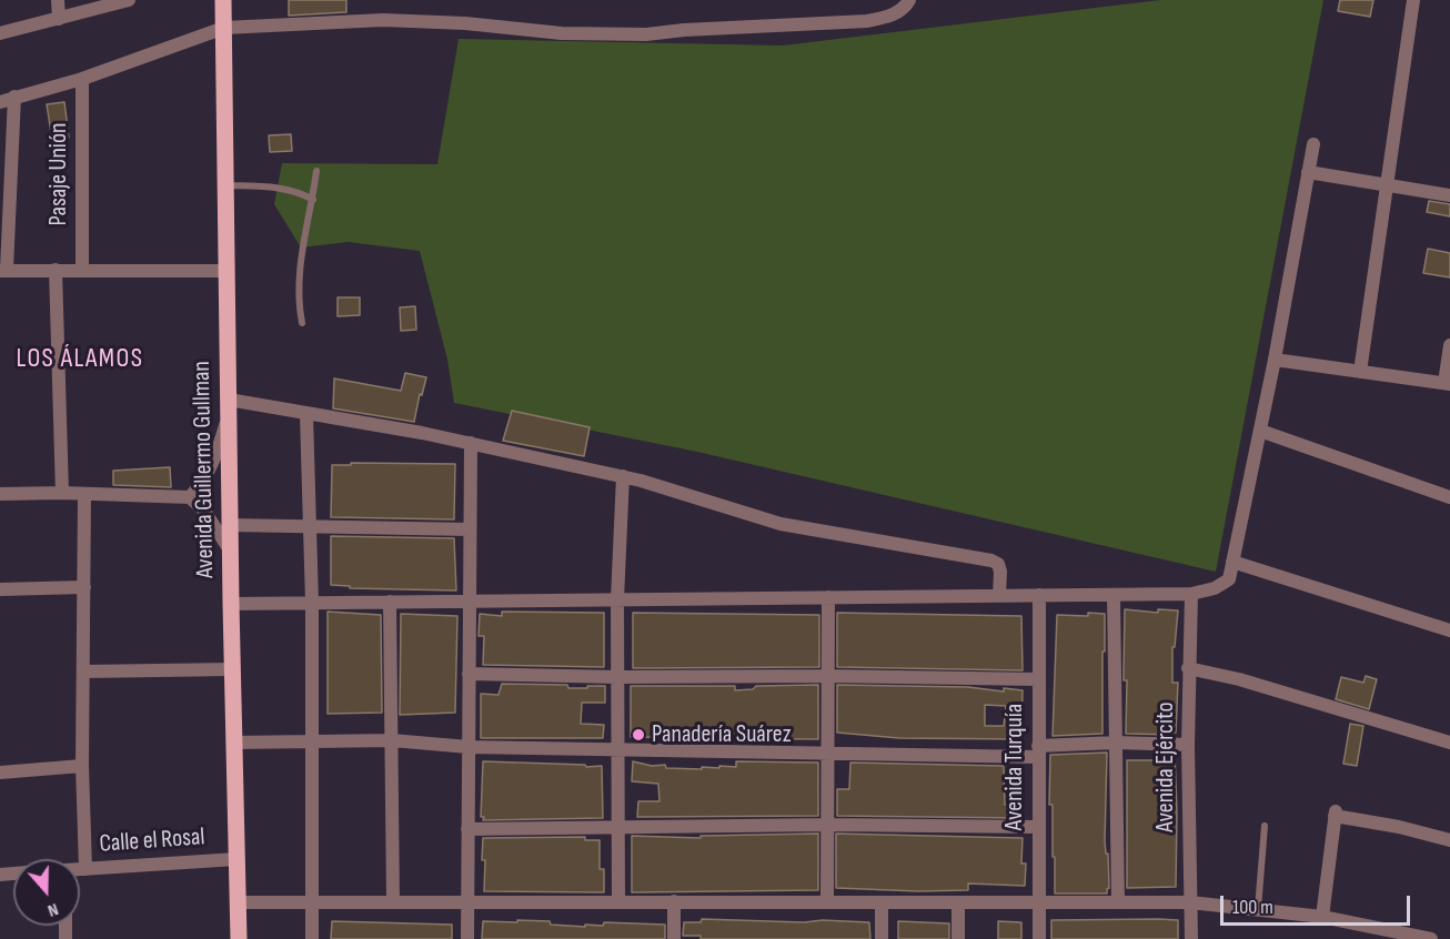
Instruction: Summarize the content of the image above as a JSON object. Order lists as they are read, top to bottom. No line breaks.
{"streets":{"main road":["Avenida Guillermo Gullman"],"street":["Pasaje Unión","Avenida Turquía","Avenida Ejército","Calle el Rosal"]},"crossings":[["Avenida Guillermo Gullman","Calle el Rosal"]],"districts":["LOS ÁLAMOS"],"places":["Panadería Suárez"],"scale_bar":"100 m","north":"bottom"}
